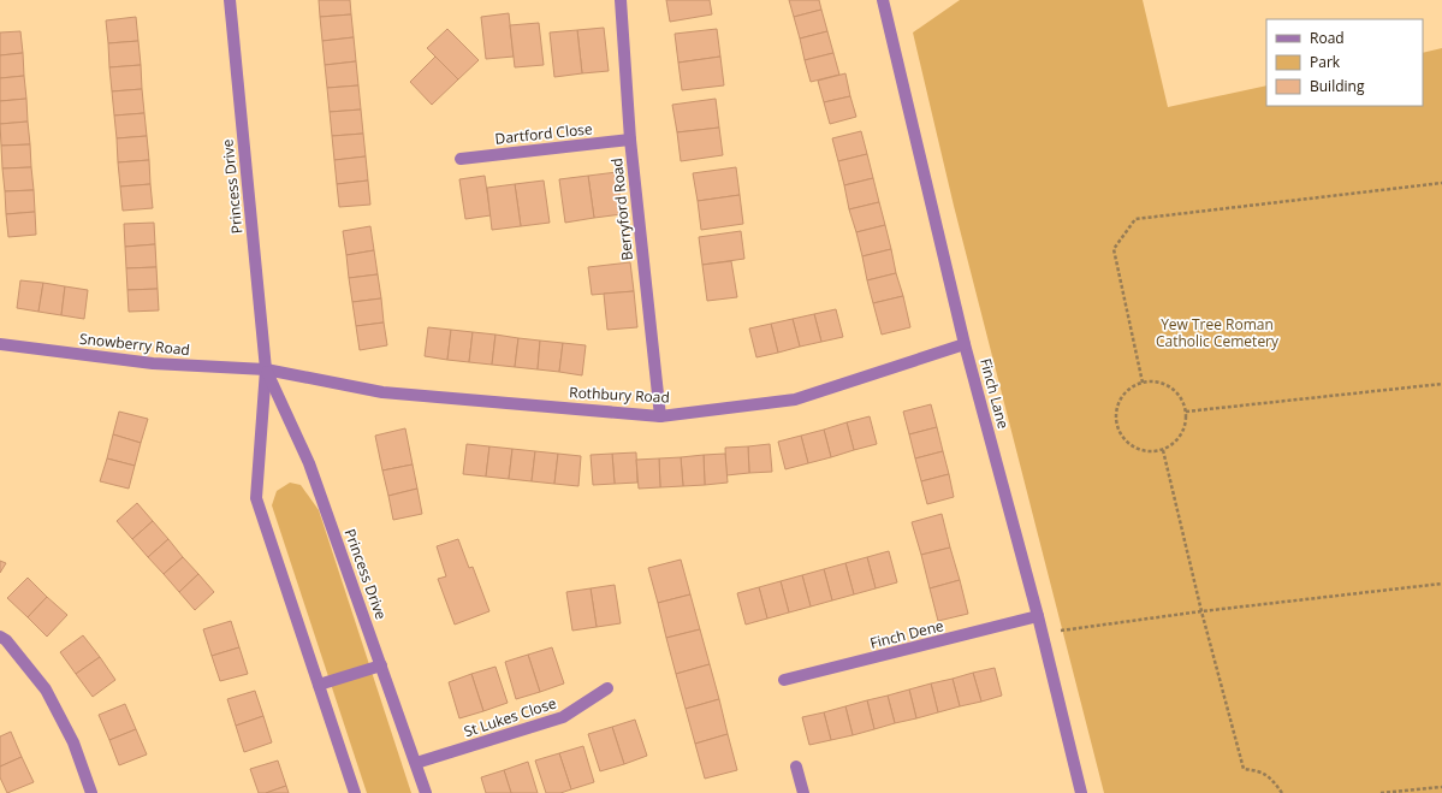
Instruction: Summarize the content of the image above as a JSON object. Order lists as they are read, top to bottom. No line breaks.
{"streets":{"street":["Dartford Close","Princess Drive","Berryford Road","Snowberry Road","Finch Lane","Rothbury Road","Finch Dene","St Lukes Close"]},"crossings":[["Dartford Close","Berryford Road"],["Princess Drive","Snowberry Road"],["Princess Drive","Rothbury Road"],["Princess Drive","St Lukes Close"],["Berryford Road","Rothbury Road"],["Snowberry Road","Rothbury Road"],["Finch Lane","Rothbury Road"],["Finch Lane","Finch Dene"]],"parks":["Yew Tree Roman Catholic Cemetery"],"legend":["Road","Park","Building"]}
